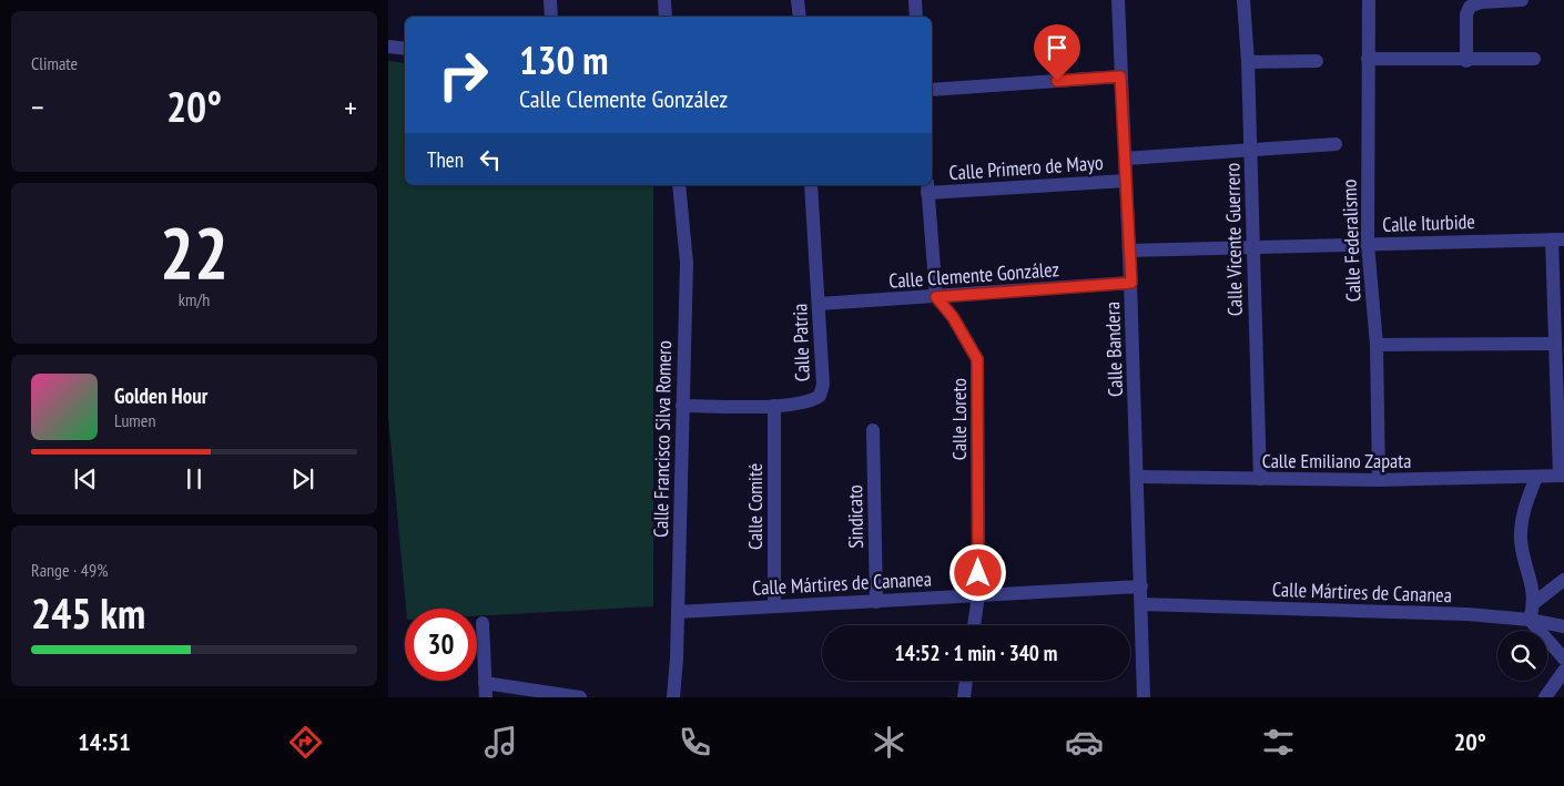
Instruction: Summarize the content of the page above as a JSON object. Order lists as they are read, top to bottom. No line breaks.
{"streets":{"street":["Calle Primero de Mayo","Calle Iturbide","Calle Vicente Guerrero","Calle Federalismo","Calle Clemente González","Calle Patria","Calle Bandera","Calle Loreto","Calle Francisco Silva Romero","Calle Emiliano Zapata","Calle Comité","Sindicato","Calle Mártires de Cananea"]},"crossings":[["Calle Primero de Mayo","Calle Bandera"],["Calle Iturbide","Calle Vicente Guerrero"],["Calle Iturbide","Calle Federalismo"],["Calle Iturbide","Calle Bandera"],["Calle Vicente Guerrero","Calle Emiliano Zapata"],["Calle Federalismo","Calle Emiliano Zapata"],["Calle Clemente González","Calle Patria"],["Calle Clemente González","Calle Bandera"],["Calle Clemente González","Calle Loreto"],["Calle Patria","Calle Francisco Silva Romero"],["Calle Patria","Calle Comité"],["Calle Bandera","Calle Emiliano Zapata"],["Calle Bandera","Calle Mártires de Cananea"],["Calle Loreto","Calle Mártires de Cananea"],["Calle Francisco Silva Romero","Calle Mártires de Cananea"],["Calle Comité","Calle Mártires de Cananea"],["Sindicato","Calle Mártires de Cananea"]],"page":{"tile":["Climate",["22","km/h"],["Range · 49%","245 km"]],"turn":["130 m","Calle Clemente González"],"heat":["−","20°","+"],"then":"Then","song":["Golden Hour","Lumen"],"limit":"30","trip":"14:52 · 1 min · 340 m","tabs":["14:51","20°"]}}
